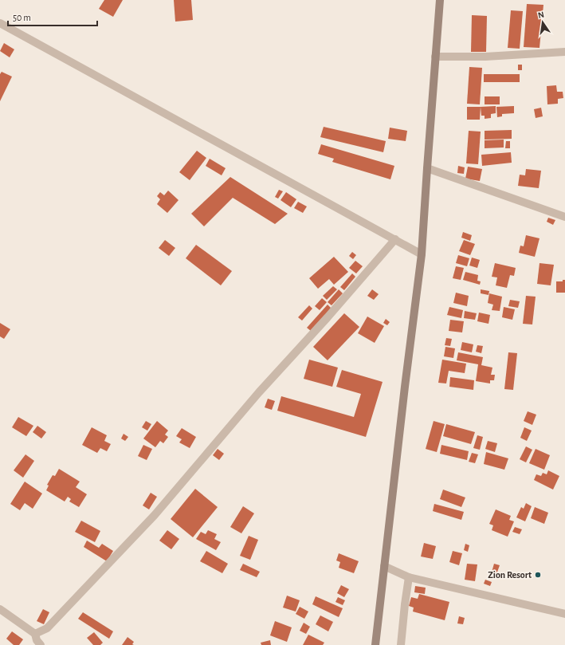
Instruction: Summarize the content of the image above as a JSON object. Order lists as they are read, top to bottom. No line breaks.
{"places":["Zion Resort"],"scale_bar":"50 m","north":"top"}
